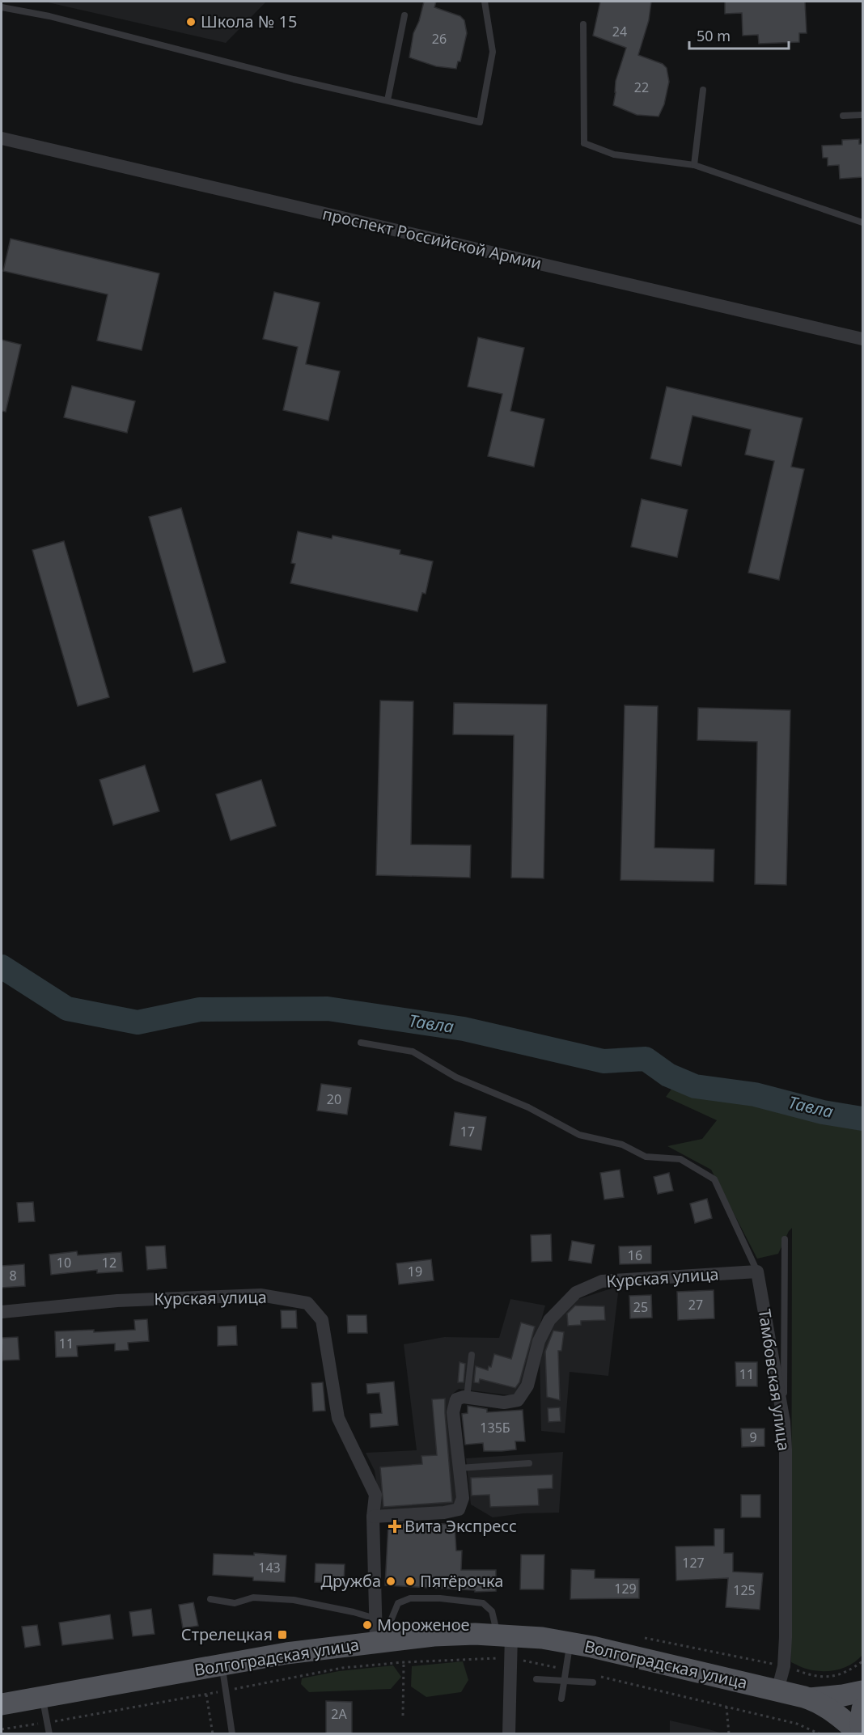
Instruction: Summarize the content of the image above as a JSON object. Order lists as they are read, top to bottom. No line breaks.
{"streets":{"main road":["Волгоградская улица"],"street":["проспект Российской Армии","Курская улица","Тамбовская улица"]},"crossings":[["Курская улица","Тамбовская улица"],["Курская улица","Волгоградская улица"],["Тамбовская улица","Волгоградская улица"]],"water":["Тавла"],"places":{"other":["Школа № 15","Дружба","Пятёрочка","Мороженое"],"health":["Вита Экспресс"],"transit":["Стрелецкая"]},"house_numbers":["24","26","22","20","17","16","10","12","19","8","27","25","11","11","135Б","9","127","143","129","125","2А"],"scale_bar":"50 m"}
